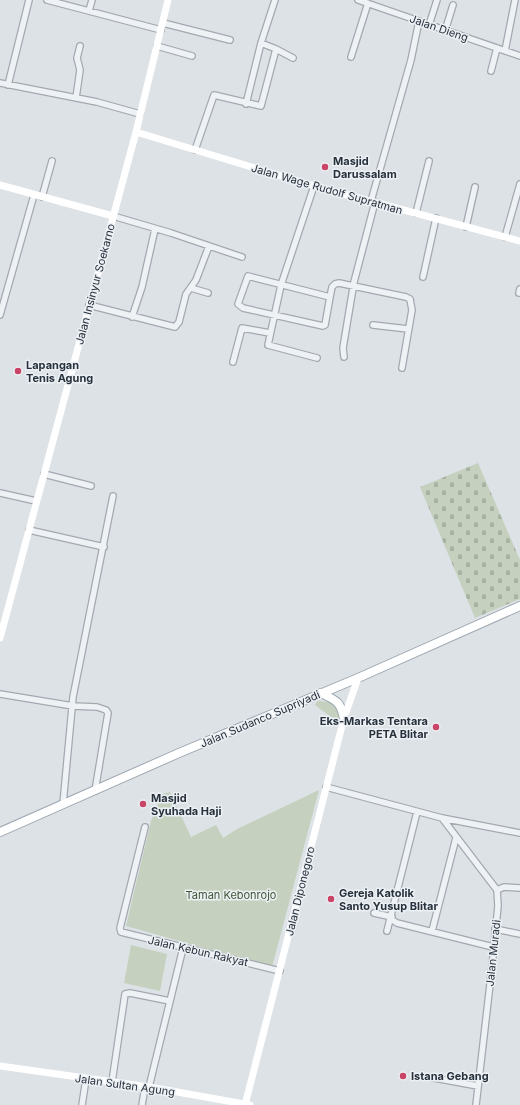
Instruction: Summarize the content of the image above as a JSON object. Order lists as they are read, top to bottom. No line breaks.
{"streets":{"main road":["Jalan Wage Rudolf Supratman","Jalan Insinyur Soekarno","Jalan Sudanco Supriyadi","Jalan Diponegoro","Jalan Sultan Agung"],"street":["Jalan Dieng","Jalan Kebun Rakyat","Jalan Muradi"]},"crossings":[["Jalan Wage Rudolf Supratman","Jalan Insinyur Soekarno"],["Jalan Sudanco Supriyadi","Jalan Diponegoro"],["Jalan Diponegoro","Jalan Kebun Rakyat"],["Jalan Diponegoro","Jalan Sultan Agung"]],"parks":["Taman Kebonrojo"],"places":["Masjid Darussalam","Lapangan Tenis Agung","Eks-Markas Tentara PETA Blitar","Masjid Syuhada Haji","Gereja Katolik Santo Yusup Blitar","Istana Gebang"]}
